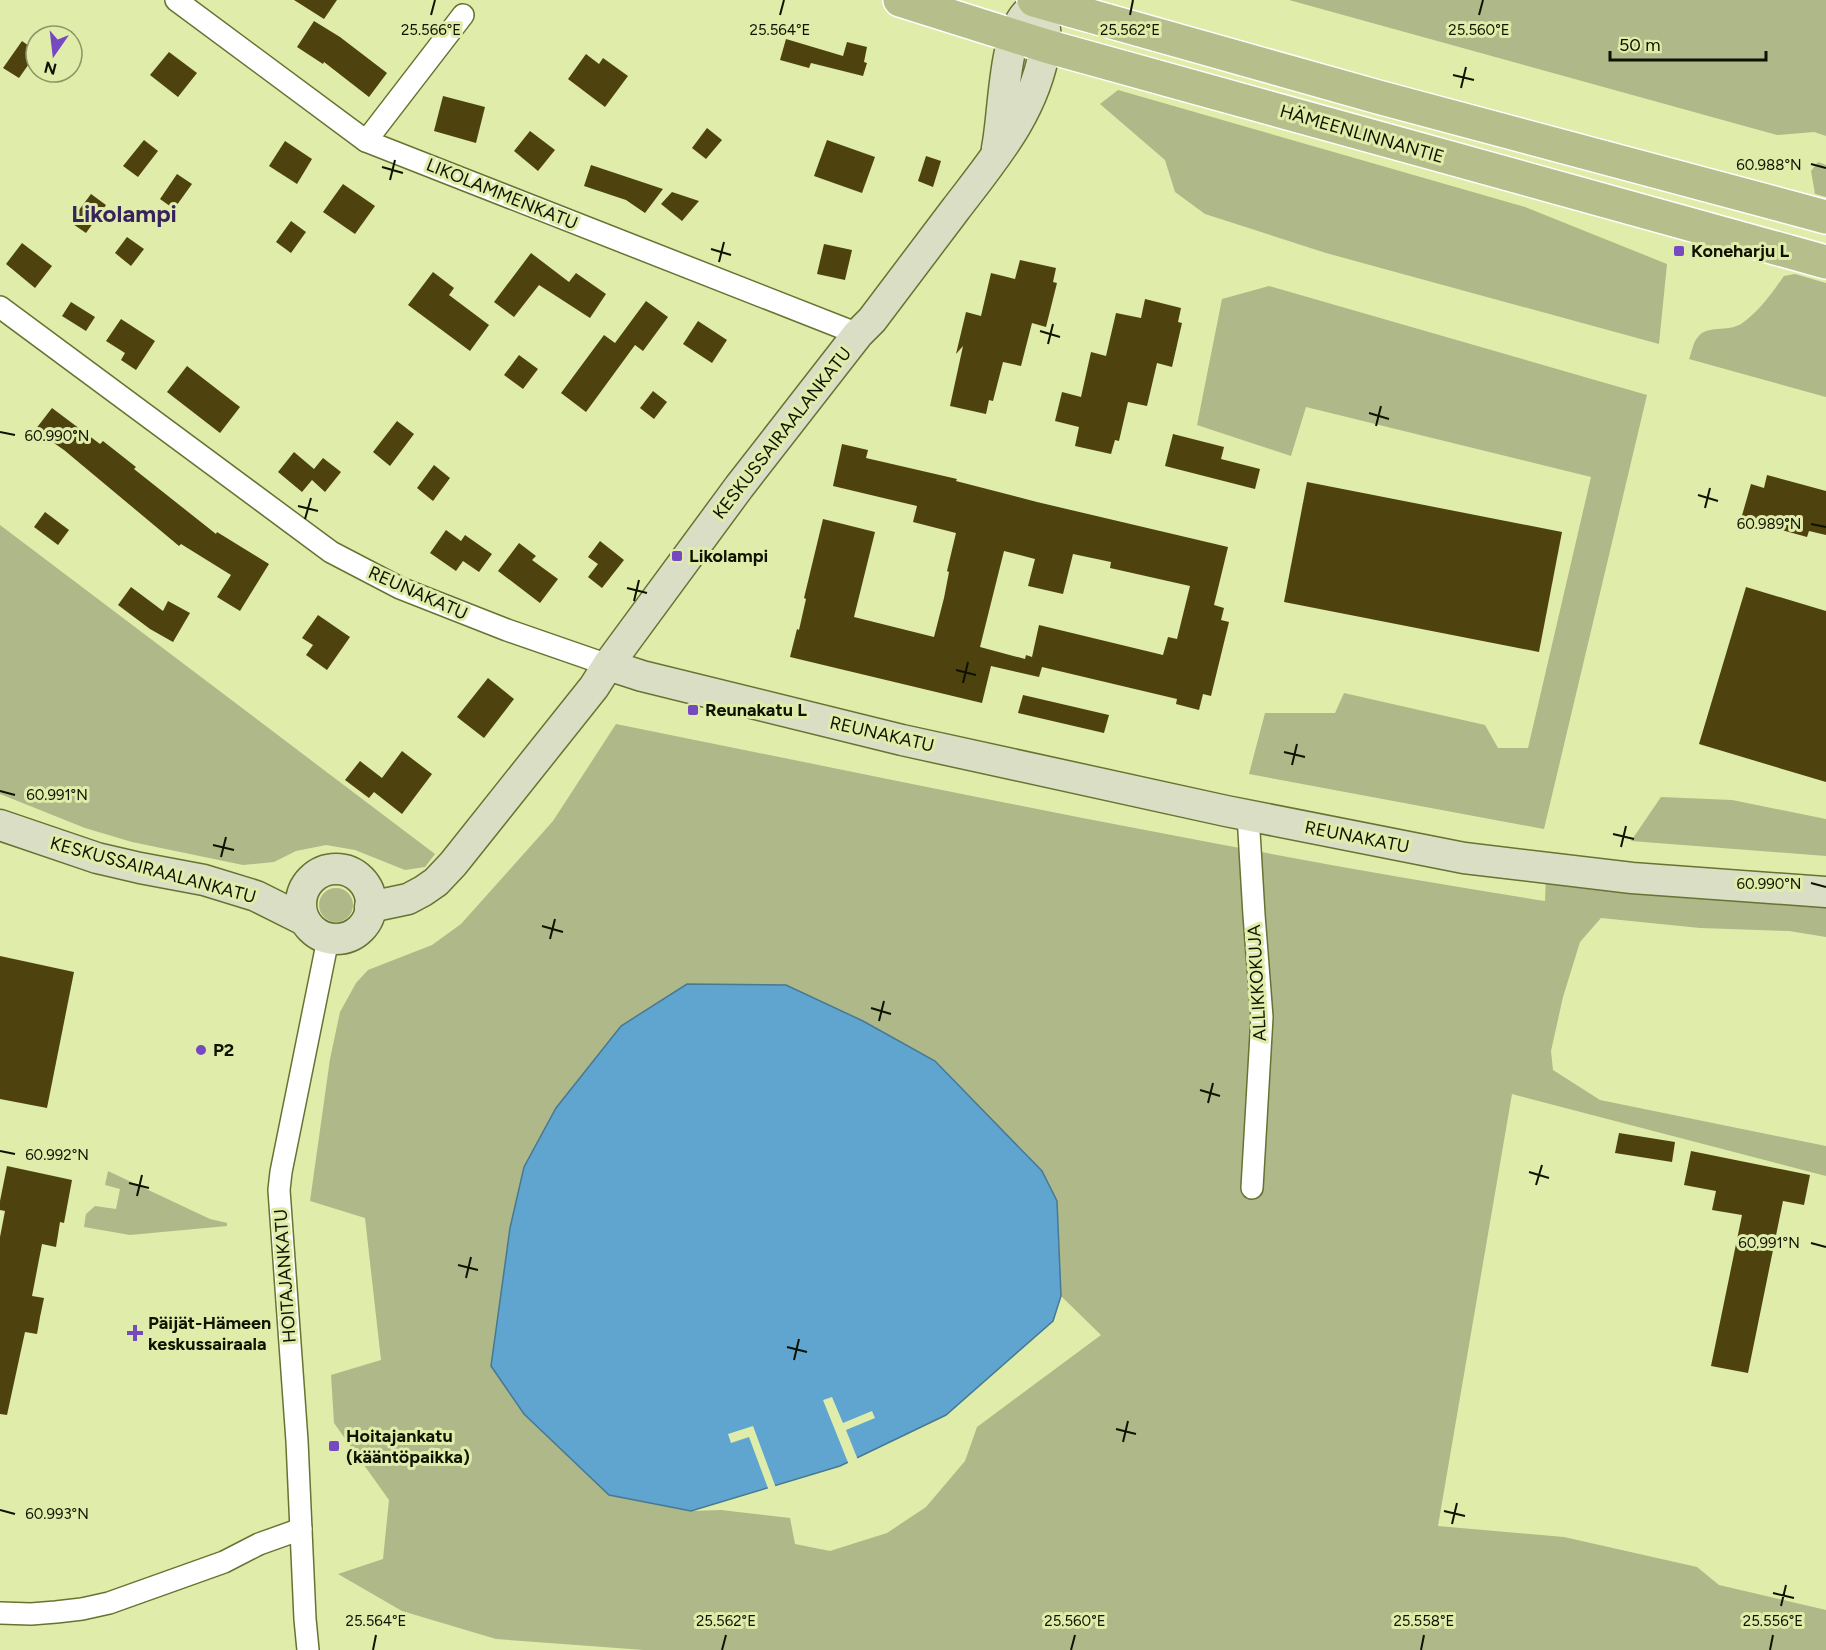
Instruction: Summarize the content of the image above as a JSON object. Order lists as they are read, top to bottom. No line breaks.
{"streets":{"main road":["HÄMEENLINNANTIE"],"street":["LIKOLAMMENKATU","KESKUSSAIRAALANKATU","REUNAKATU","ALLIKKOKUJA","HOITAJANKATU"]},"crossings":[["HÄMEENLINNANTIE","KESKUSSAIRAALANKATU"],["LIKOLAMMENKATU","KESKUSSAIRAALANKATU"],["KESKUSSAIRAALANKATU","REUNAKATU"],["KESKUSSAIRAALANKATU","HOITAJANKATU"],["REUNAKATU","ALLIKKOKUJA"]],"districts":["Likolampi"],"places":{"transit":["Koneharju L","Likolampi","Reunakatu L","Hoitajankatu (kääntöpaikka)"],"other":["P2"],"health":["Päijät-Hämeen keskussairaala"]},"scale_bar":"50 m","north":"bottom","coordinates":["25.566°E","25.564°E","25.562°E","25.560°E","60.988°N","60.990°N","60.989°N","60.991°N","60.992°N","60.993°N","25.558°E","25.556°E"]}
